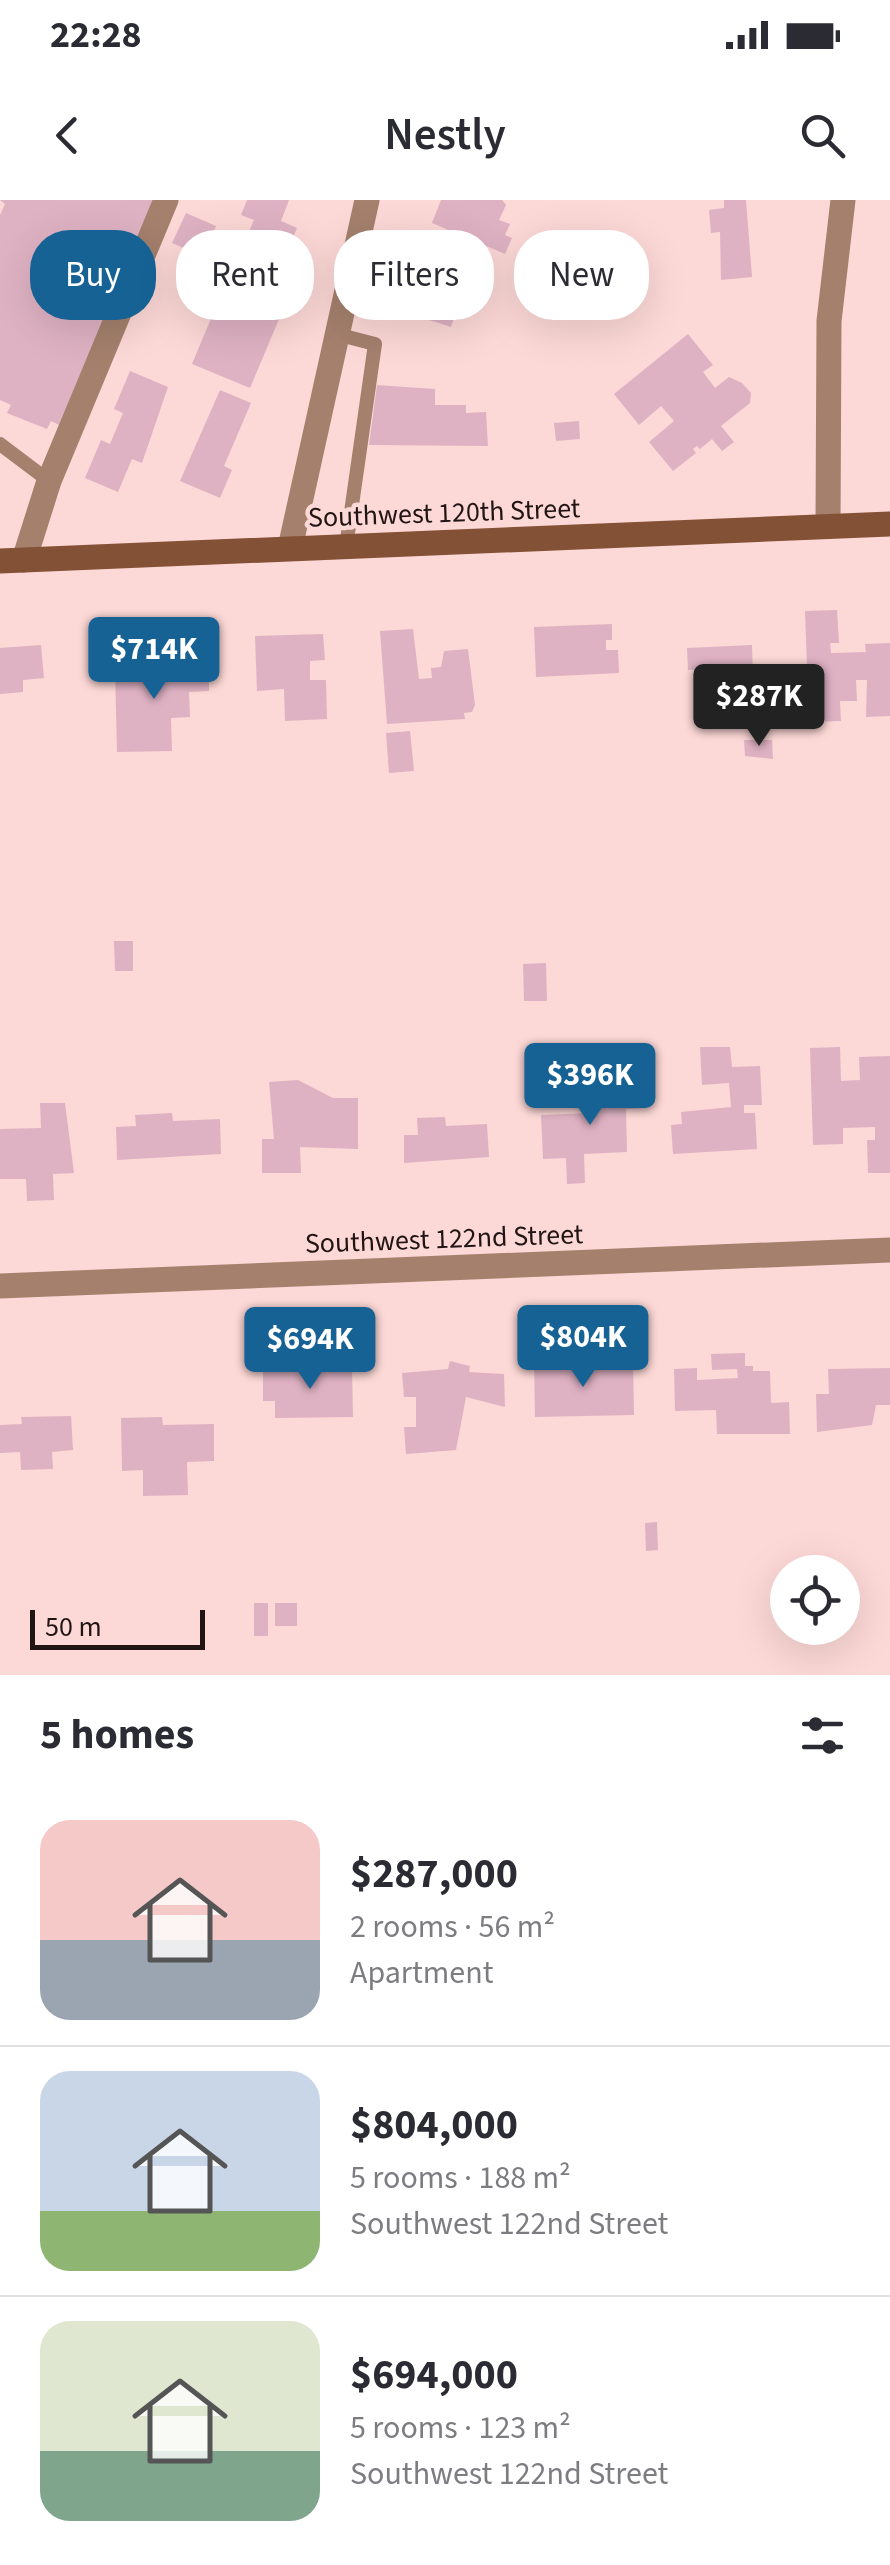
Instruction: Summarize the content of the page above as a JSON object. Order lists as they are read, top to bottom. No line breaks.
{"streets":{"street":["Southwest 120th Street","Southwest 122nd Street"]},"scale_bar":"50 m","page":{"status":"22:28","header":"Nestly","chip":["Buy","Rent","Filters","New"],"price":["$714K","$287K","$396K","$804K","$694K"],"scale":"50 m","heading":"5 homes","list":[{"name":"$287,000","note":"2 rooms · 56 m² · Apartment"},{"name":"$804,000","note":"5 rooms · 188 m² · Southwest 122nd Street"},{"name":"$694,000","note":"5 rooms · 123 m² · Southwest 122nd Street"}]}}
